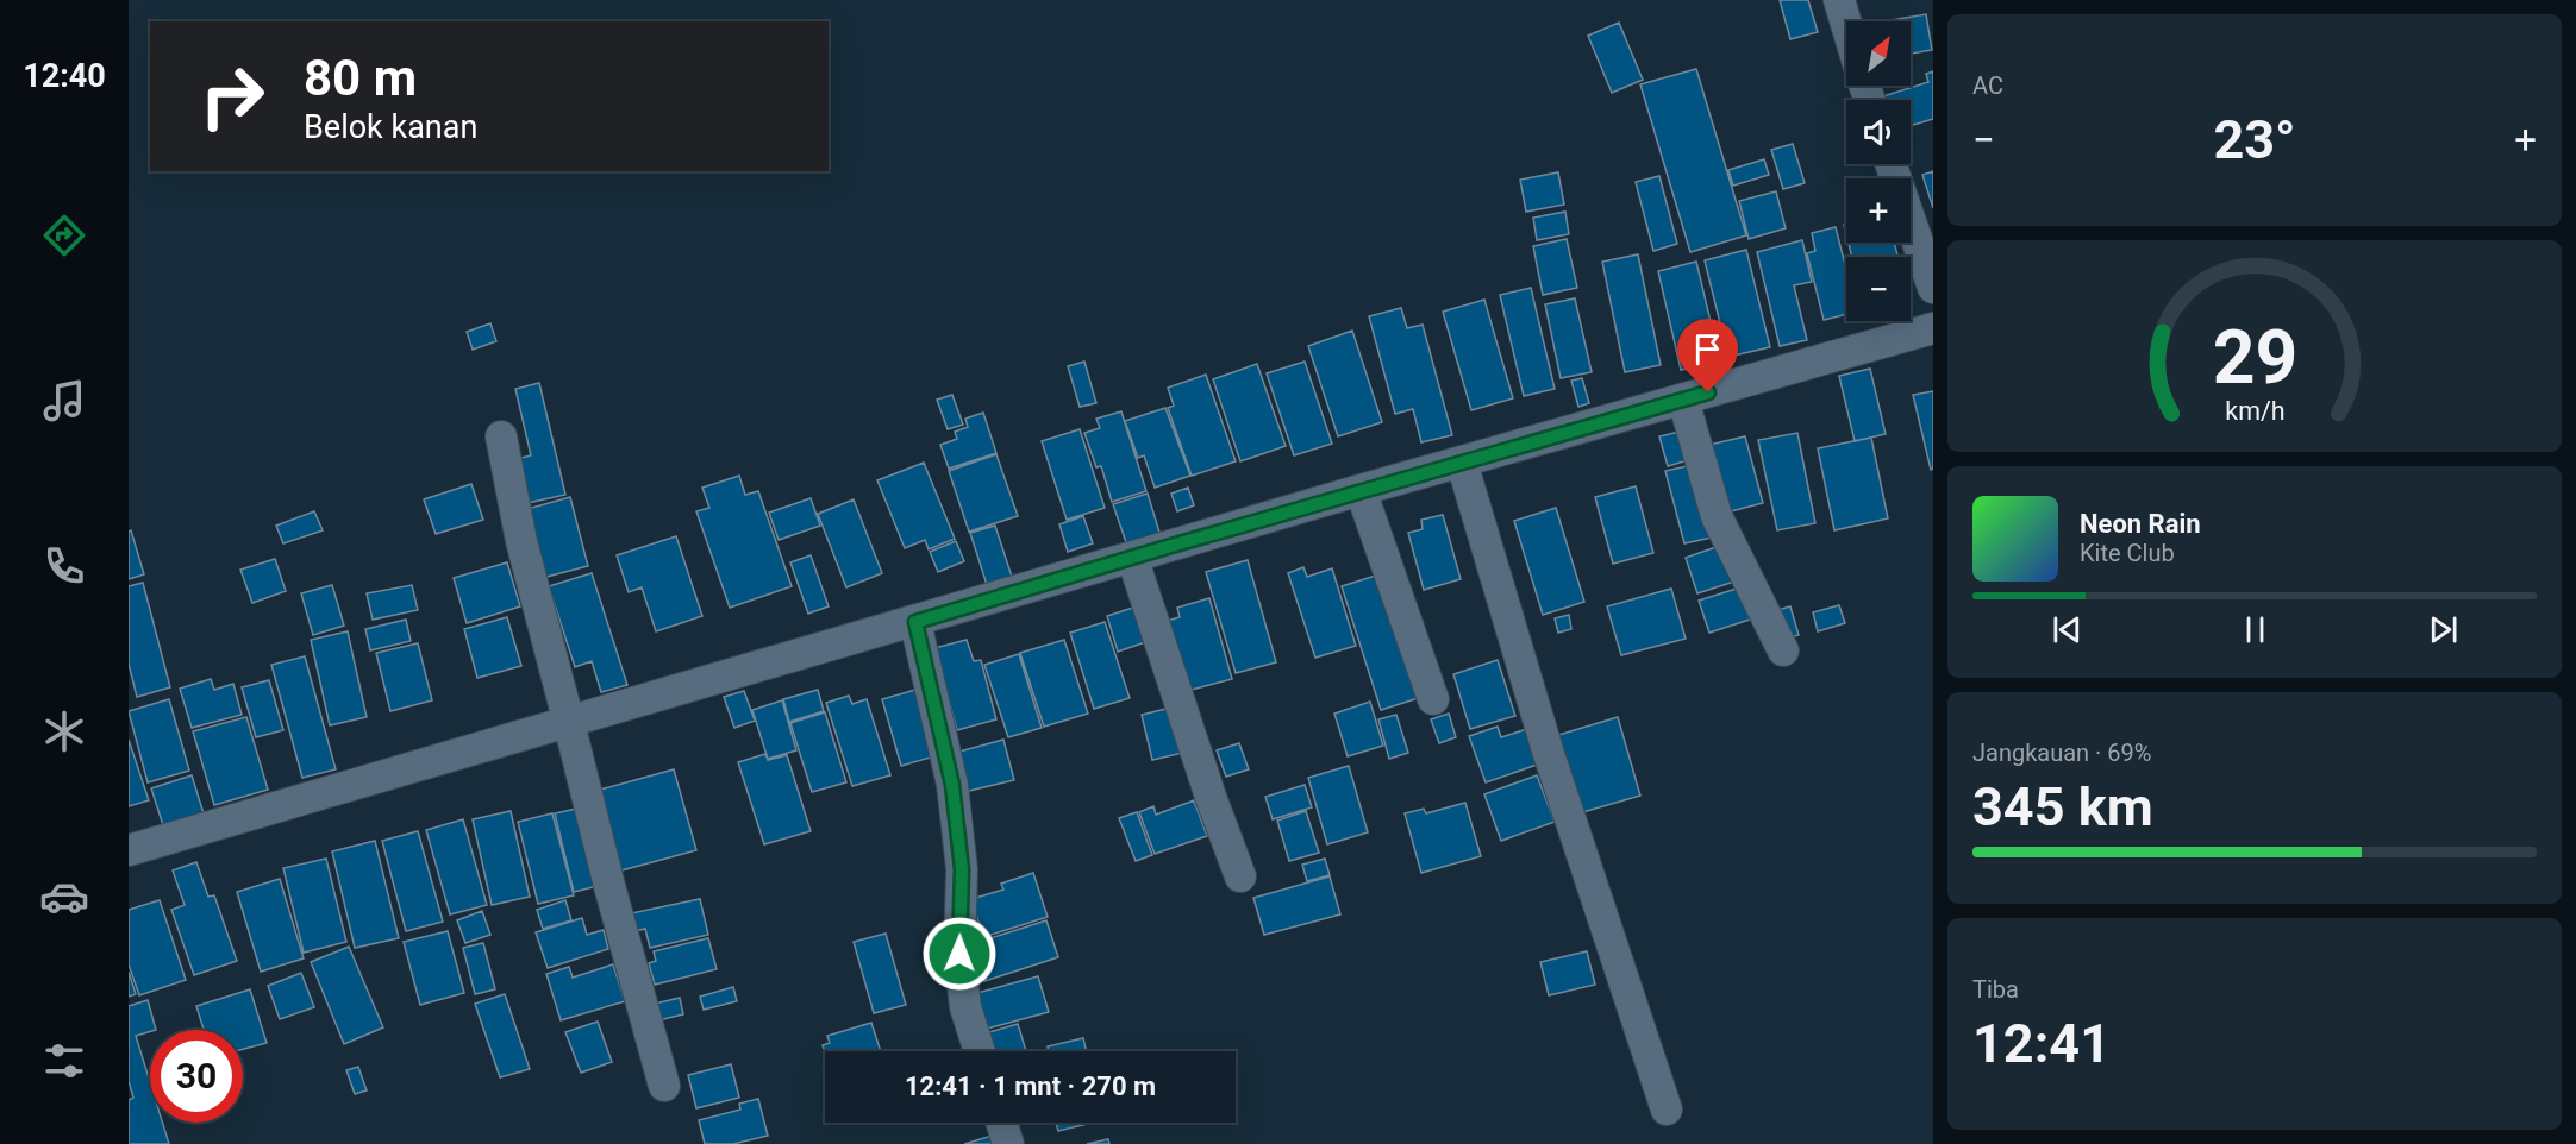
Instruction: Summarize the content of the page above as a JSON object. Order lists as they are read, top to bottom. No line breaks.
{"north":"top right","page":{"tabs":"12:40","tile":["AC",["Jangkauan · 69%","345 km"],["Tiba","12:41"]],"map_buttons":["+","−"],"turn":["80 m","Belok kanan"],"heat":["−","23°","+"],"song":["Neon Rain","Kite Club"],"limit":"30","trip":"12:41 · 1 mnt · 270 m","gauge":["29","km/h"]}}
